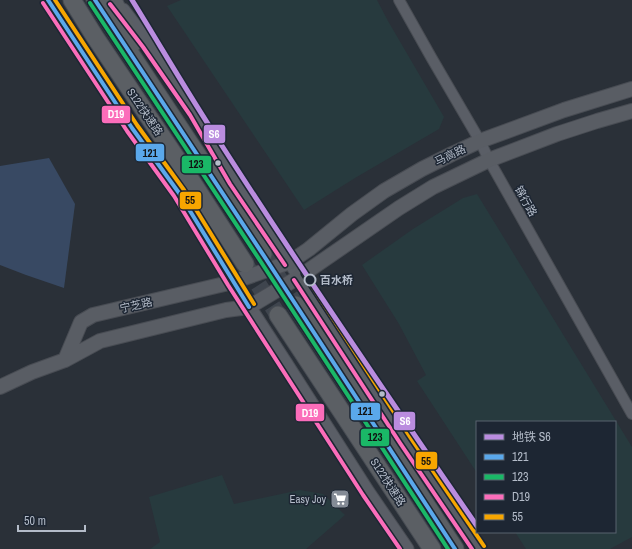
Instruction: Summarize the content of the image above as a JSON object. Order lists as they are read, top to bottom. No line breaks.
{"streets":{"highway":["S122快速路"],"main road":["马高路","宁芝路"],"street":["锦行路"]},"crossings":[["马高路","锦行路"],["马高路","宁芝路"]],"places":{"other":["百水桥"],"supermarket":["Easy Joy"]},"lines":["metro line S6","transit line 121","transit line 55","transit line 123","transit line D19"],"legend":["地铁 S6","121","123","D19","55"],"scale_bar":"50 m"}
